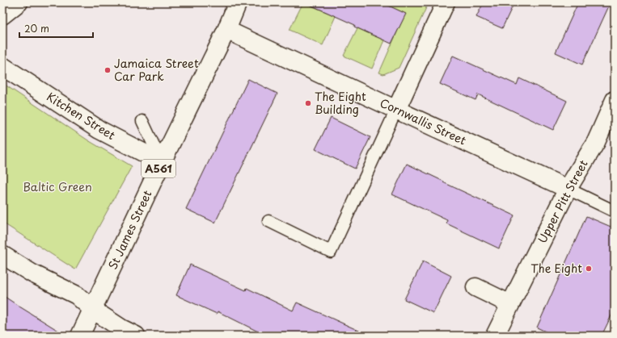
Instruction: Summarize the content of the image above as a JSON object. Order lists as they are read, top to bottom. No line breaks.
{"streets":{"street":["Kitchen Street","Cornwallis Street","A561","Upper Pitt Street","St James Street"]},"crossings":[["Kitchen Street","St James Street"],["Cornwallis Street","Upper Pitt Street"],["Cornwallis Street","St James Street"]],"parks":["Baltic Green"],"places":["Jamaica Street Car Park","The Eight Building","The Eight"],"scale_bar":"20 m"}
